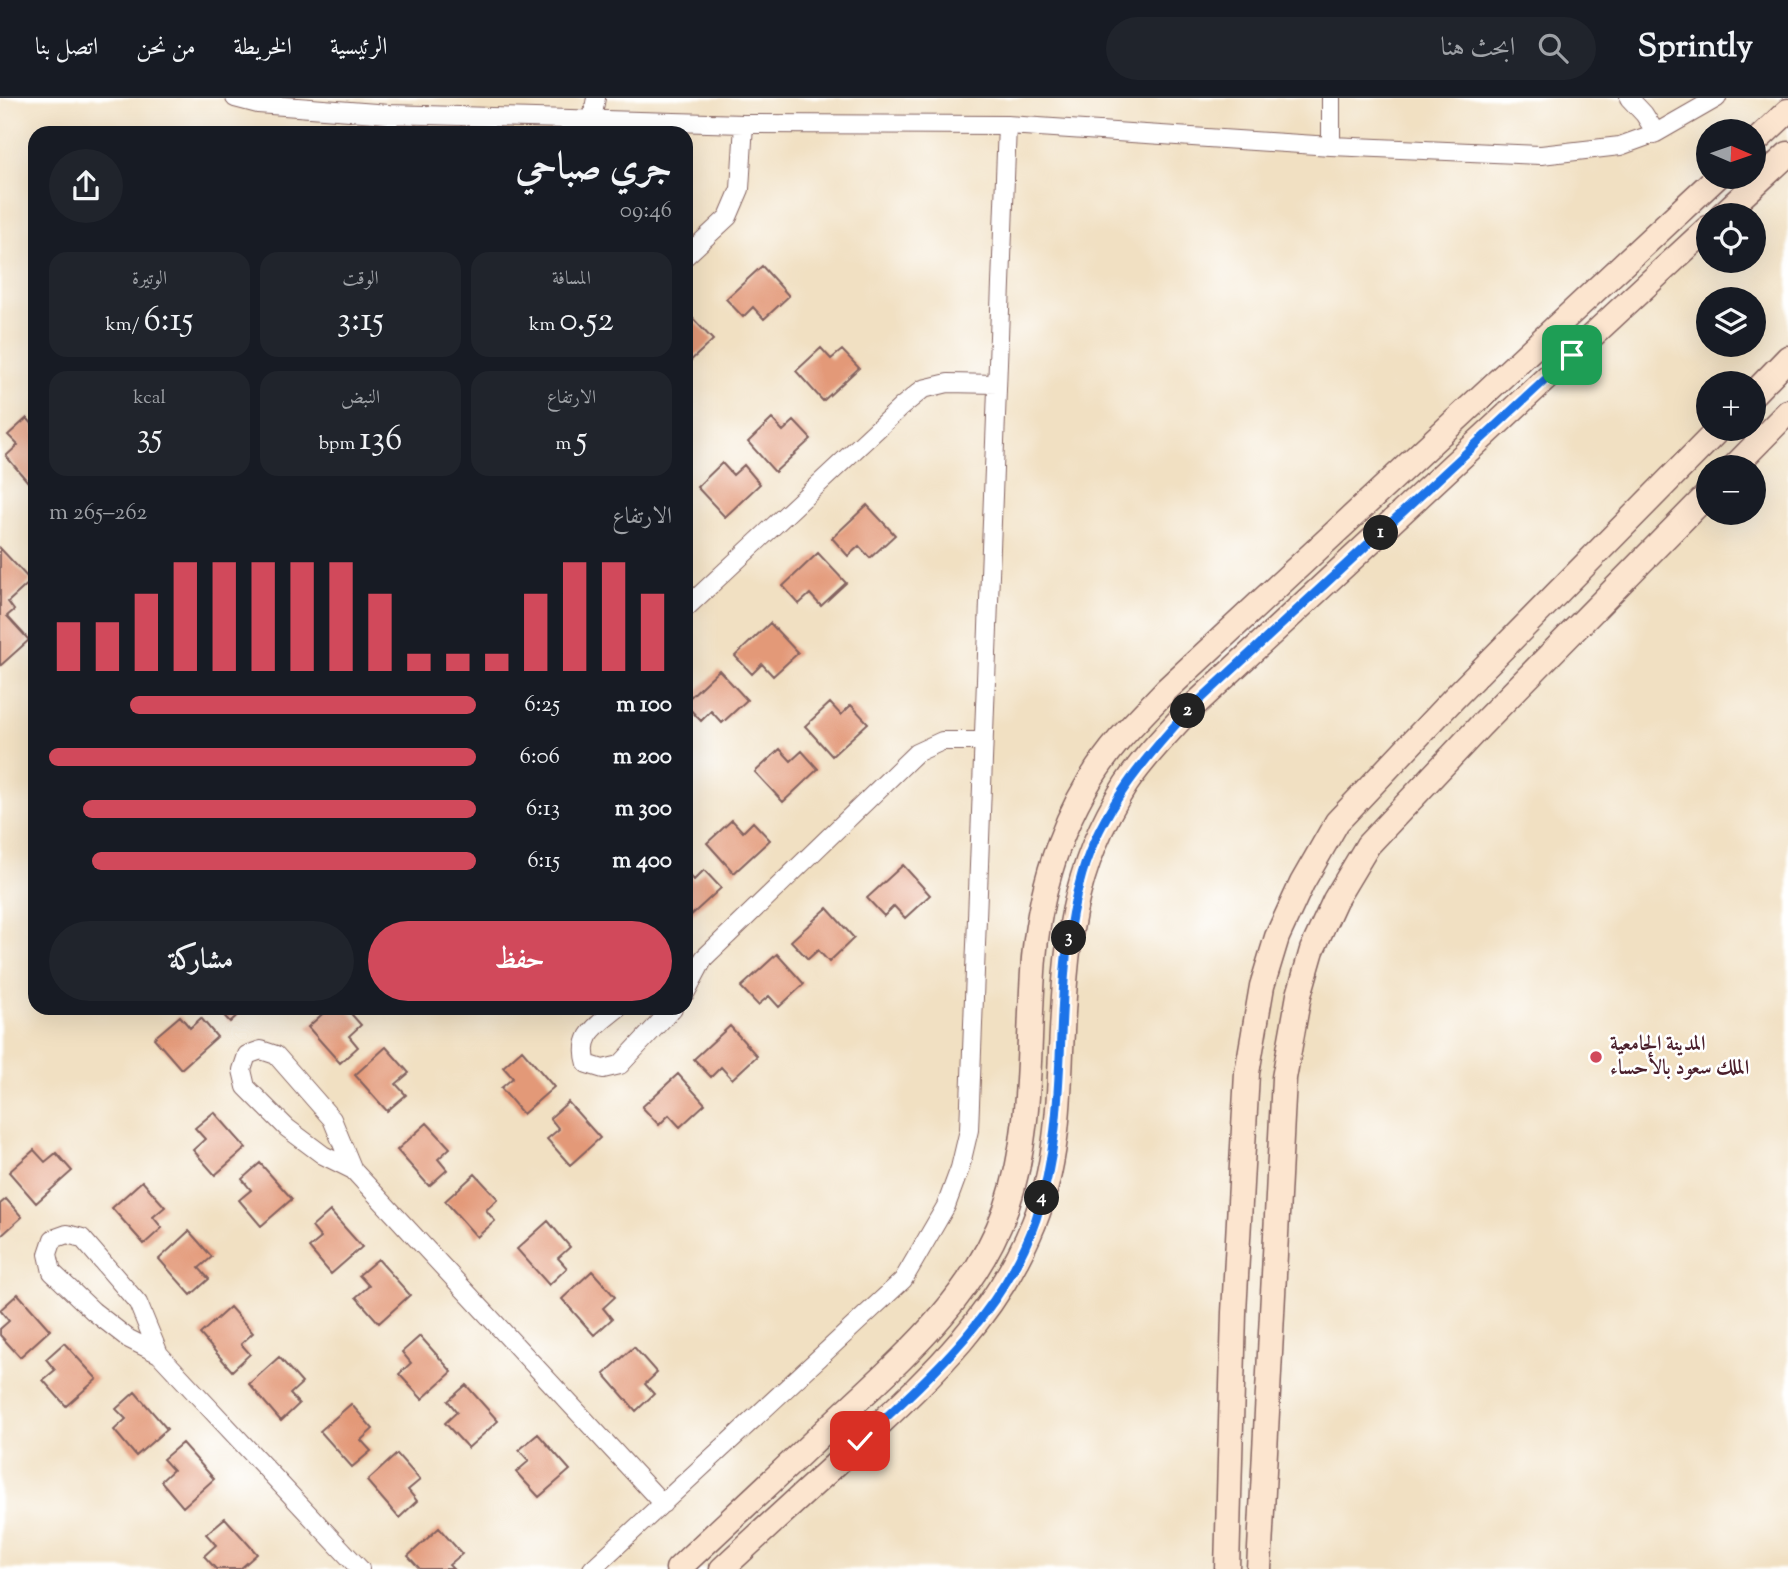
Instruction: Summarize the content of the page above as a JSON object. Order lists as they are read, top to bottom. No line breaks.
{"places":["المدينة الجامعية الملك سعود بالأحساء"],"north":"right","page":{"header":"Sprintly","search":"ابحث هنا","nav":["الرئيسية","الخريطة","من نحن","اتصل بنا"],"map_buttons":["+","−"],"heading":["جري صباحي","09:46"],"stats":[["المسافة","0.52 km"],["الوقت","3:15"],["الوتيرة","6:15 /km"],["الارتفاع","5 m"],["النبض","136 bpm"],["kcal","35"]],"chart":["الارتفاع","262–265 m"],"pins":["1","2","3","4"],"list":[{"name":"100 m","note":"6:25"},{"name":"200 m","note":"6:06"},{"name":"300 m","note":"6:13"},{"name":"400 m","note":"6:15"}],"buttons":["حفظ","مشاركة"]}}
